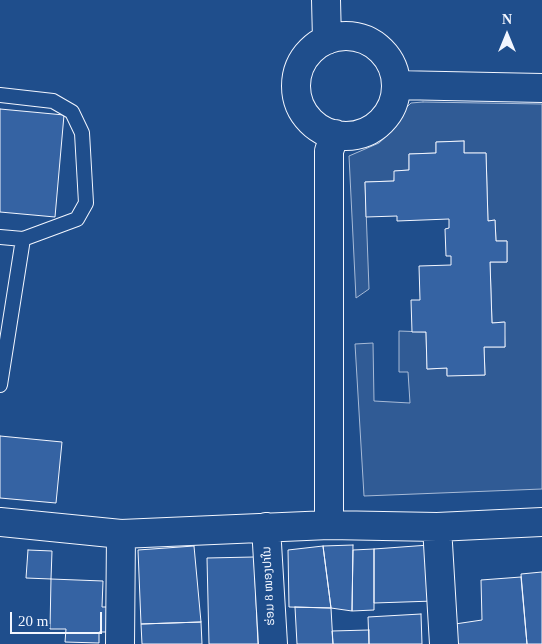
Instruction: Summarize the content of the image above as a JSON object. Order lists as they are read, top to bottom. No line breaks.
{"streets":{"street":["ຮ່ອມ 8 ໜອງປາໃນ"]},"scale_bar":"20 m","north":"top"}
